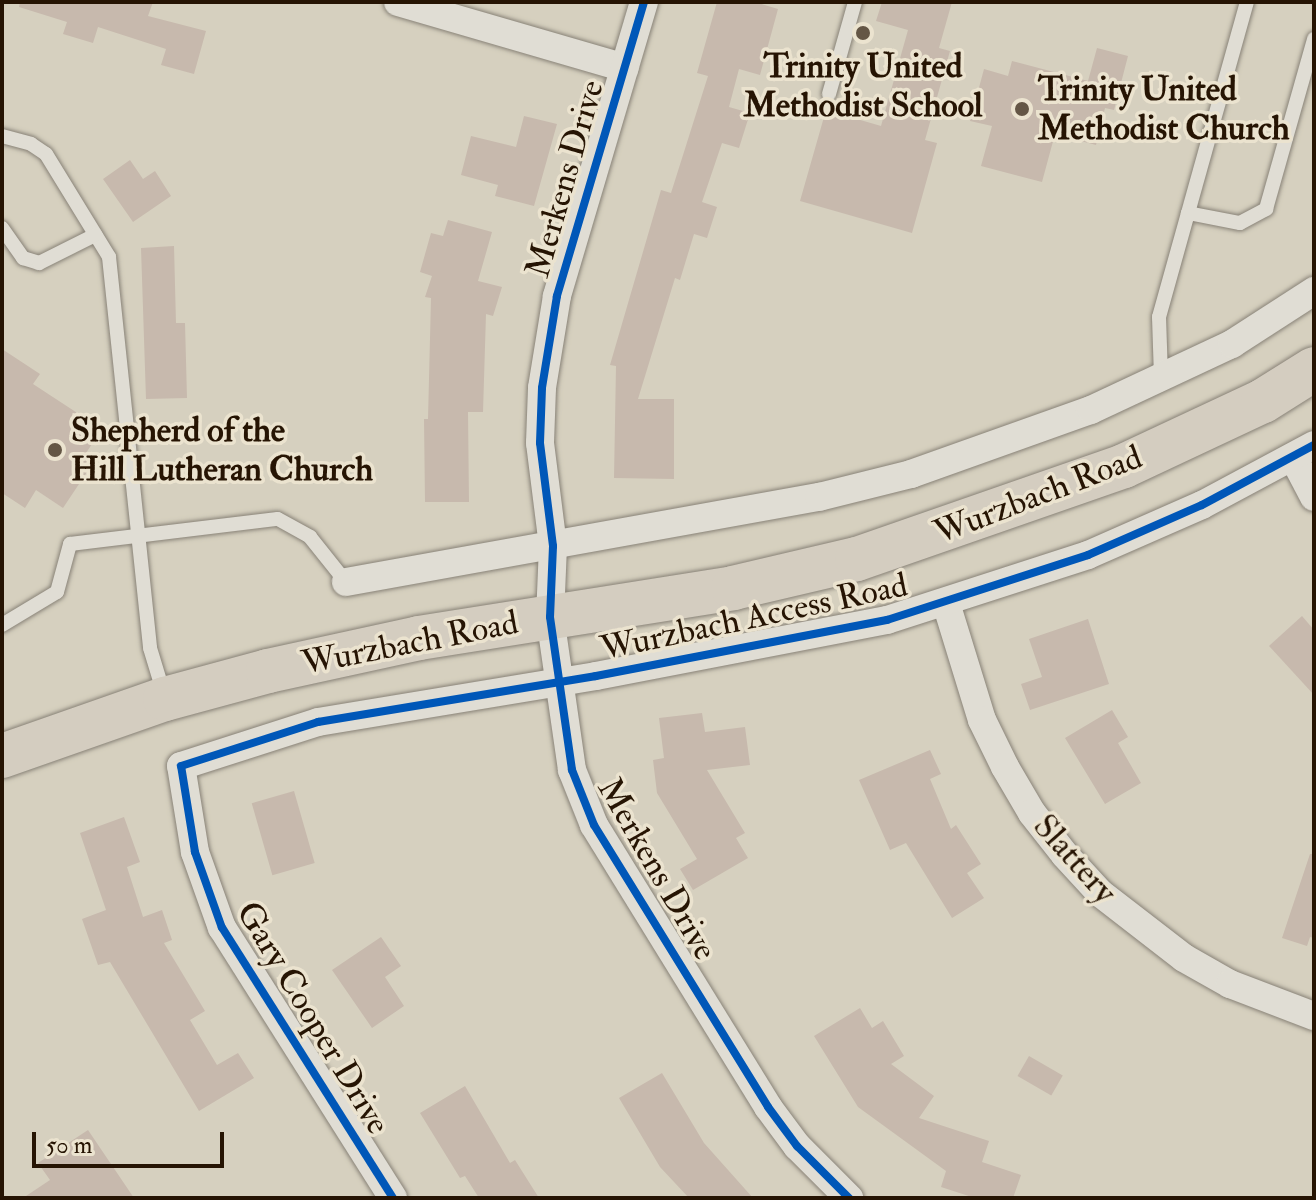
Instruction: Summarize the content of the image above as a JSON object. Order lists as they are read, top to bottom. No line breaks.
{"streets":{"main road":["Wurzbach Road"],"street":["Merkens Drive","Wurzbach Access Road","Slattery","Gary Cooper Drive"]},"crossings":[["Merkens Drive","Wurzbach Road"],["Merkens Drive","Wurzbach Access Road"],["Wurzbach Access Road","Slattery"],["Wurzbach Access Road","Gary Cooper Drive"]],"places":["Trinity United Methodist School","Trinity United Methodist Church","Shepherd of the Hill Lutheran Church"],"scale_bar":"50 m"}
